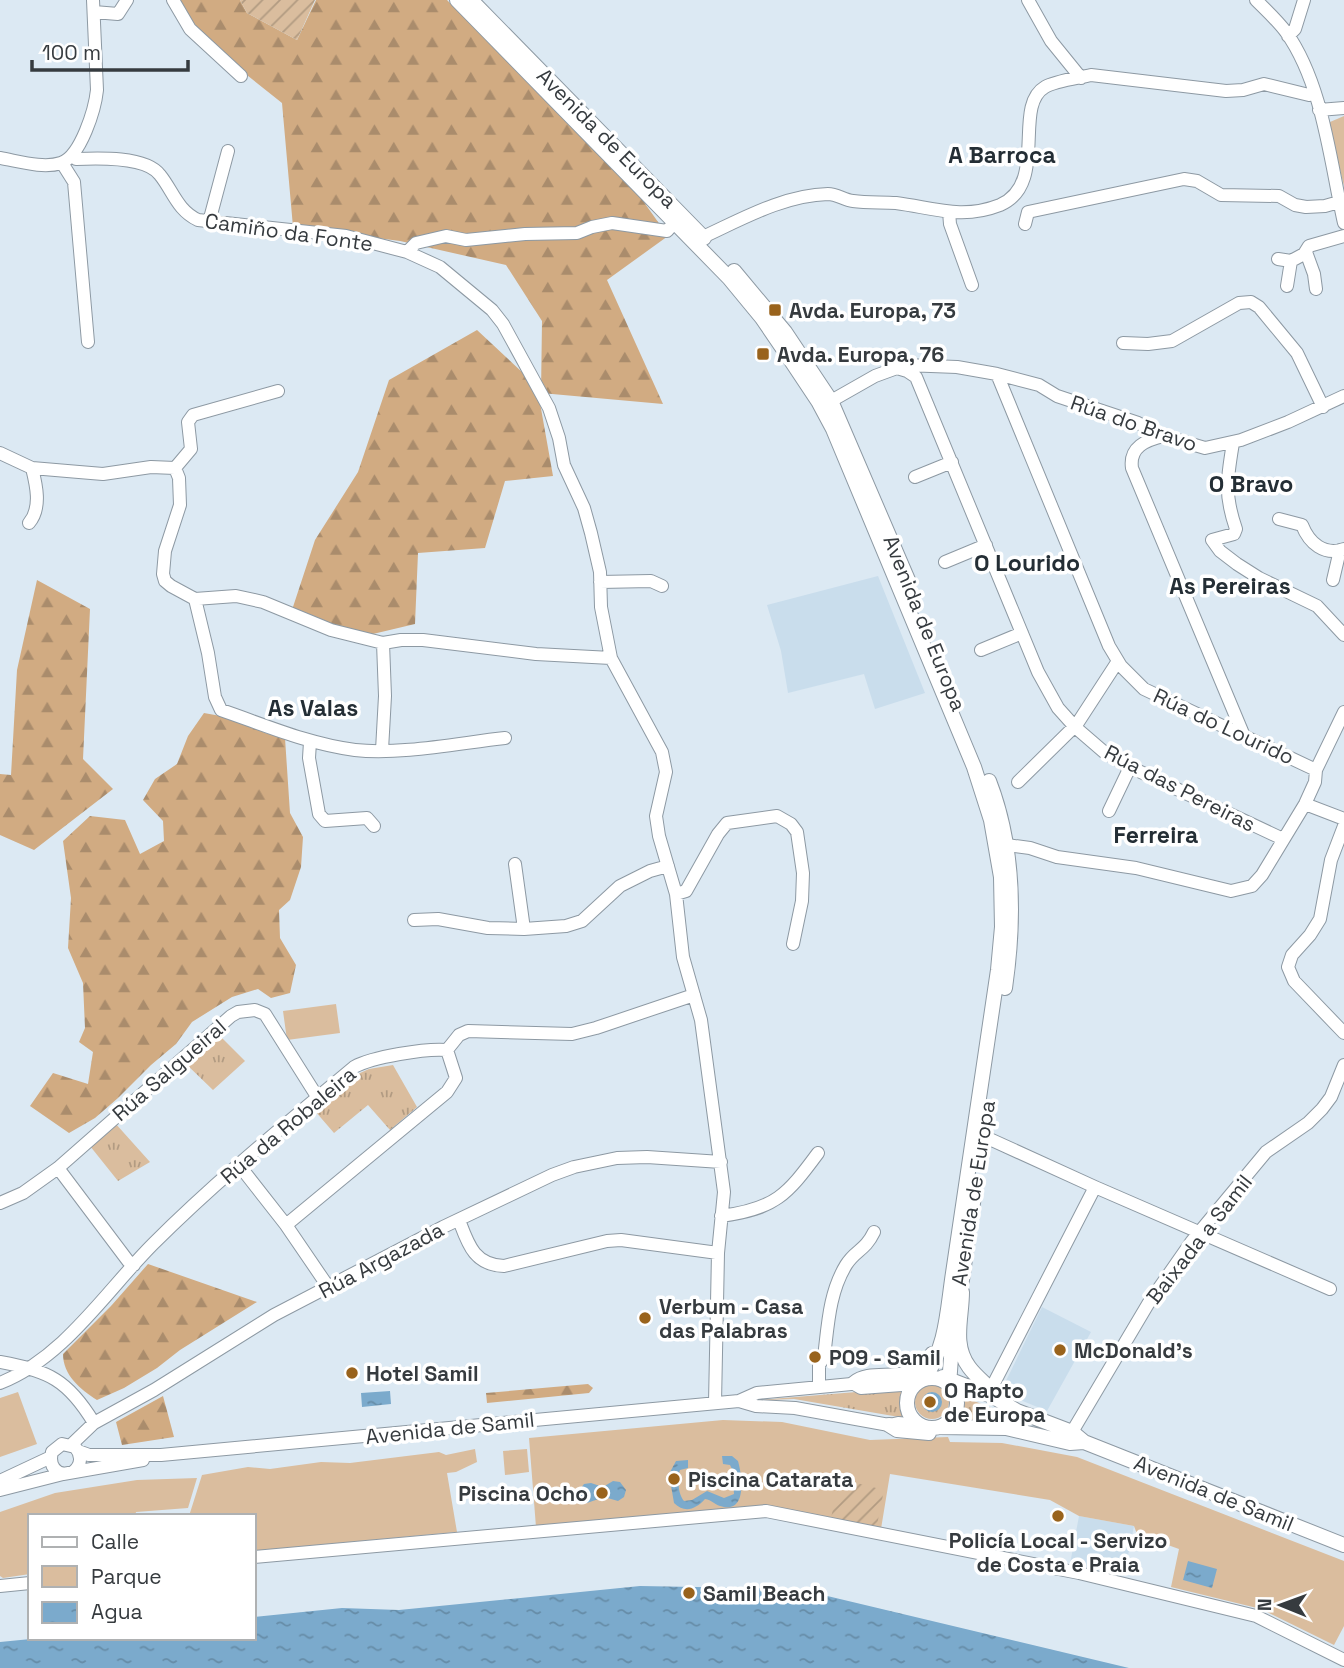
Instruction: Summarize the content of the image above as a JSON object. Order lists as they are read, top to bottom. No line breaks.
{"streets":{"main road":["Avenida de Europa","Avenida de Samil"],"street":["Camiño da Fonte","Rúa do Bravo","Rúa do Lourido","Rúa das Pereiras","Rúa Salgueiral","Rúa da Robaleira","Baixada a Samil","Rúa Argazada"]},"crossings":[["Avenida de Europa","Camiño da Fonte"],["Avenida de Europa","Rúa do Bravo"],["Avenida de Europa","Rúa das Pereiras"],["Avenida de Europa","Avenida de Samil"],["Camiño da Fonte","Rúa Argazada"],["Camiño da Fonte","Avenida de Samil"],["Rúa do Bravo","Rúa do Lourido"],["Rúa Salgueiral","Rúa da Robaleira"],["Baixada a Samil","Avenida de Samil"],["Rúa Argazada","Avenida de Samil"]],"districts":["A Barroca","O Bravo","O Lourido","As Pereiras","As Valas","Ferreira"],"places":{"transit":["Avda. Europa, 73","Avda. Europa, 76"],"other":["Verbum - Casa das Palabras","McDonald's","P09 - Samil","Hotel Samil","O Rapto de Europa","Piscina Catarata","Piscina Ocho","Policía Local - Servizo de Costa e Praia","Samil Beach"]},"legend":["Calle","Parque","Agua"],"scale_bar":"100 m","north":"left"}
